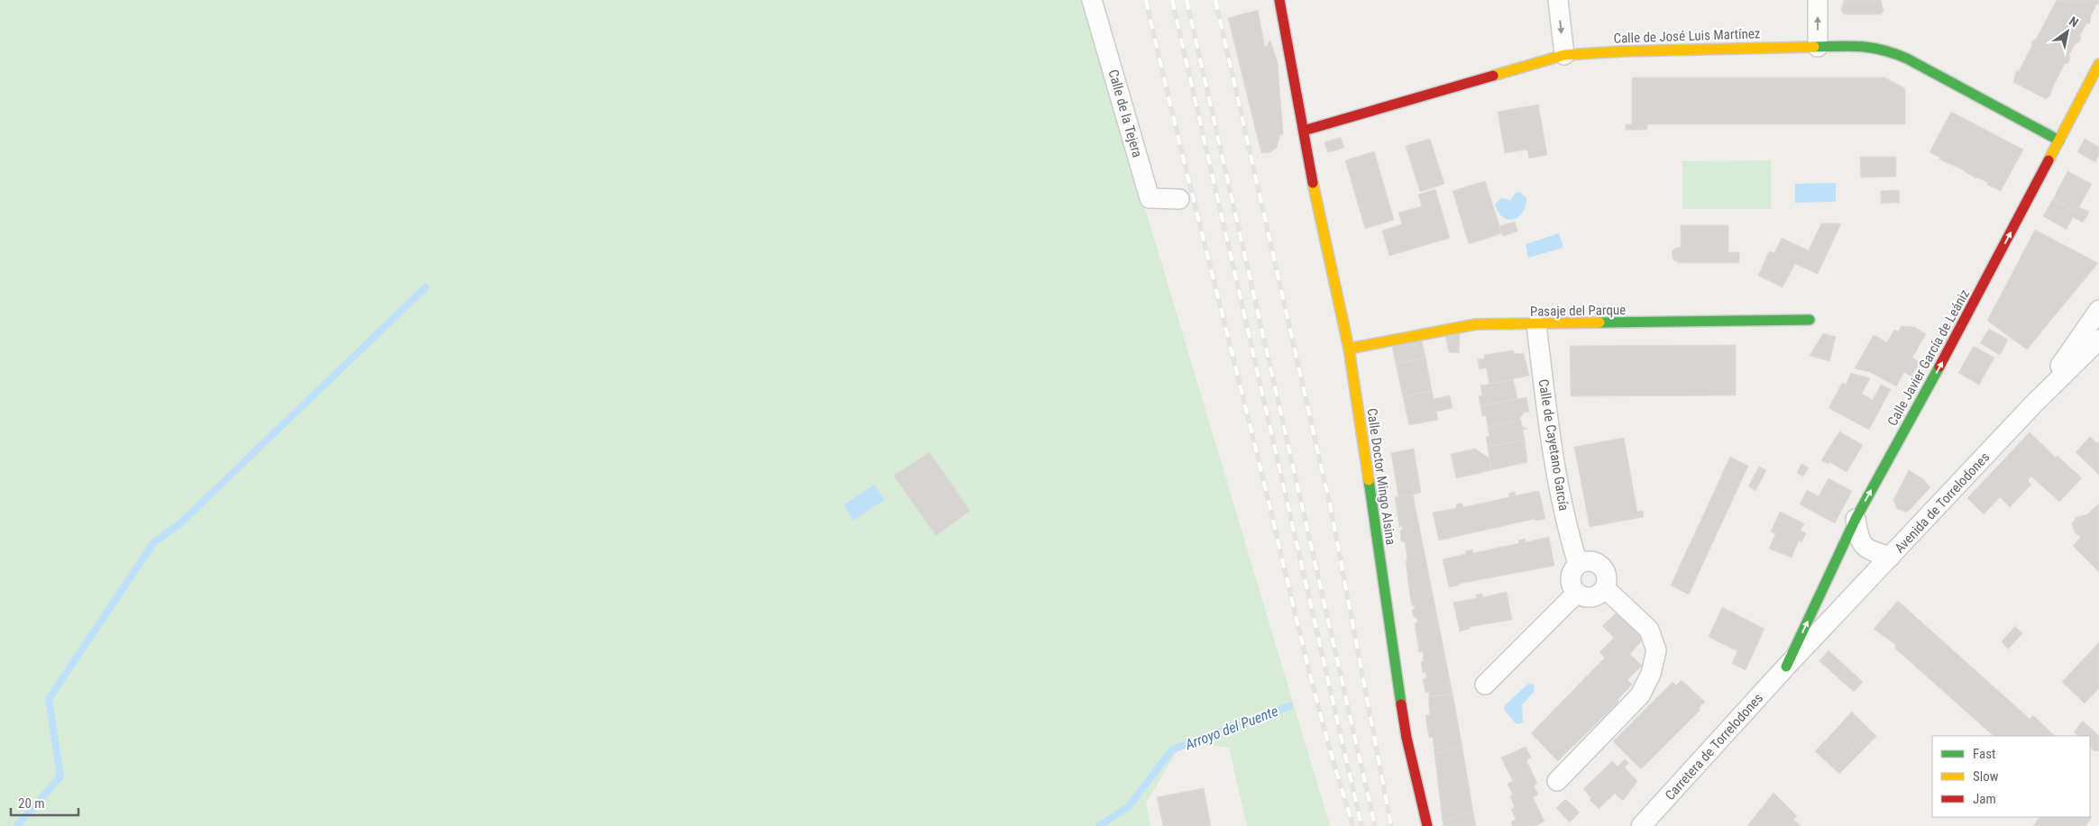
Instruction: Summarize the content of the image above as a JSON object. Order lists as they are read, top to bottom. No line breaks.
{"streets":{"street":["Calle de José Luis Martínez","Calle de la Tejera","Pasaje del Parque","Calle Javier García de Leániz","Calle de Cayetano García","Calle Doctor Mingo Alsina","Avenida de Torrelodones","Carretera de Torrelodones"]},"crossings":[["Calle de José Luis Martínez","Calle Javier García de Leániz"],["Calle de José Luis Martínez","Calle Doctor Mingo Alsina"],["Pasaje del Parque","Calle de Cayetano García"],["Pasaje del Parque","Calle Doctor Mingo Alsina"],["Calle Javier García de Leániz","Avenida de Torrelodones"],["Calle Javier García de Leániz","Carretera de Torrelodones"],["Avenida de Torrelodones","Carretera de Torrelodones"]],"one_way":["Calle Javier García de Leániz"],"water":["Arroyo del Puente"],"legend":["Fast","Slow","Jam"],"scale_bar":"20 m","north":"top right"}
